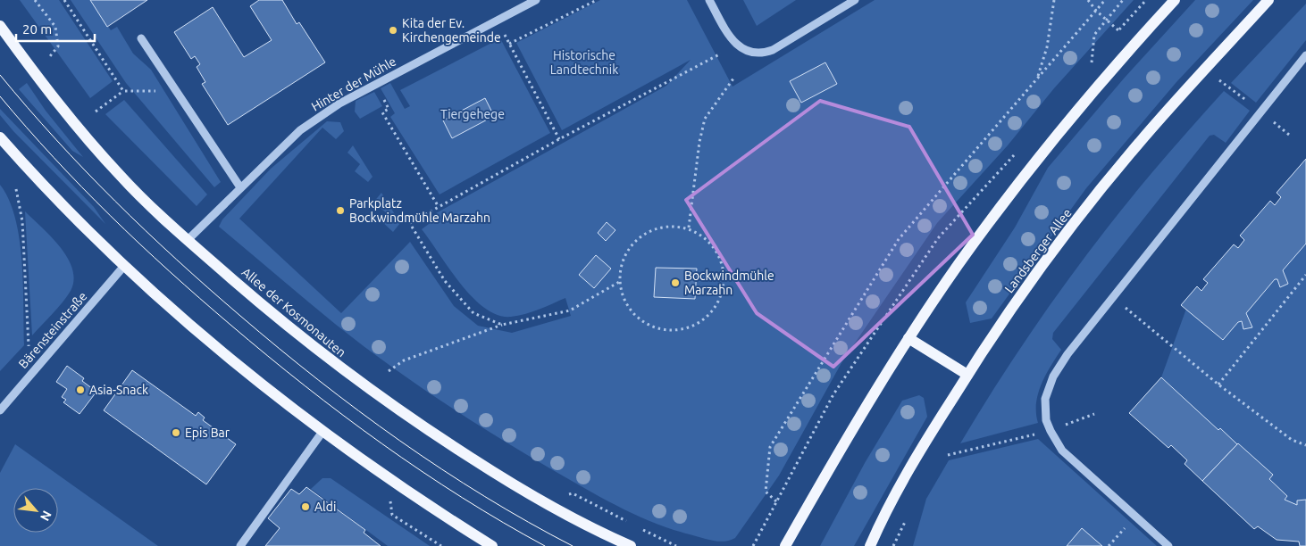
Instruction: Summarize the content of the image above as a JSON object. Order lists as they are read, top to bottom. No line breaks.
{"streets":{"main road":["Landsberger Allee","Allee der Kosmonauten"],"street":["Hinter der Mühle","Bärensteinstraße"]},"crossings":[["Hinter der Mühle","Allee der Kosmonauten"]],"parks":["Historische Landtechnik","Tiergehege"],"places":["Kita der Ev. Kirchengemeinde","Parkplatz Bockwindmühle Marzahn","Bockwindmühle Marzahn","Asia-Snack","Epis Bar","Aldi"],"scale_bar":"20 m","north":"bottom right"}
